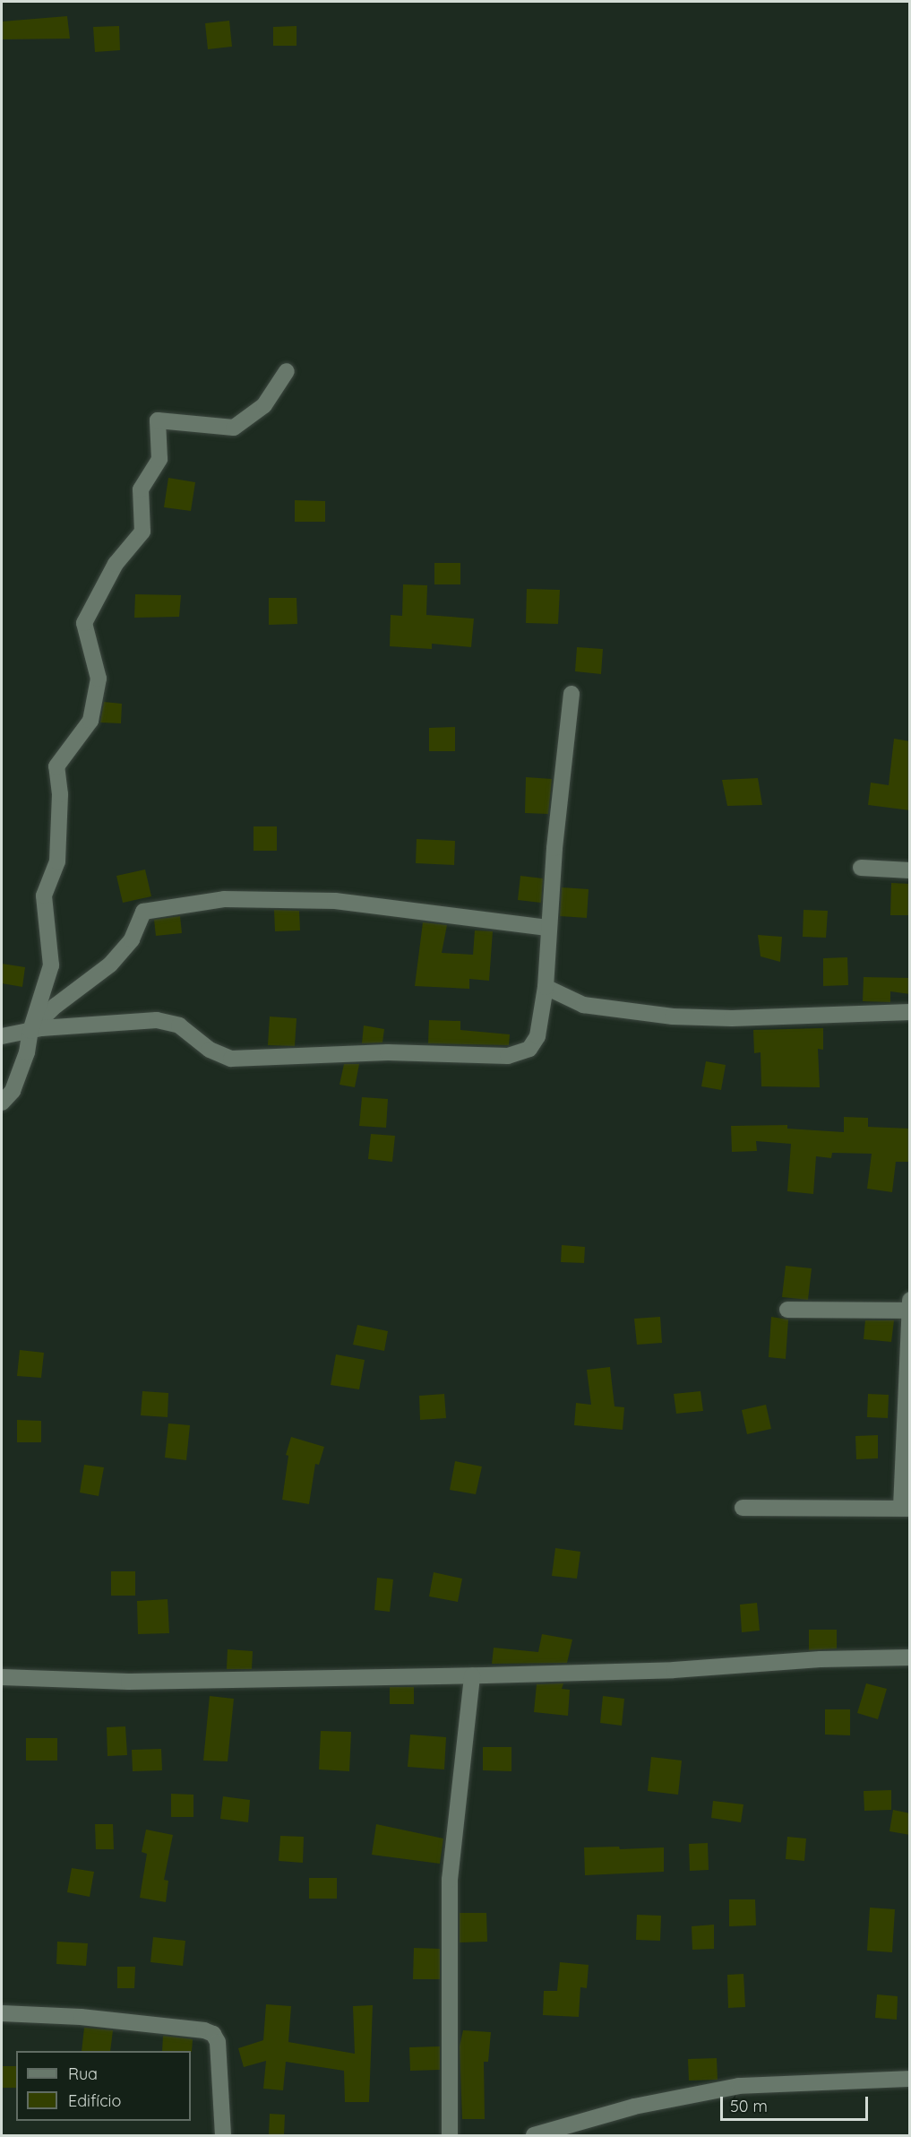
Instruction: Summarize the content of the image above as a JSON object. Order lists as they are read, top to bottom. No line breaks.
{"legend":["Rua","Edifício"],"scale_bar":"50 m"}
